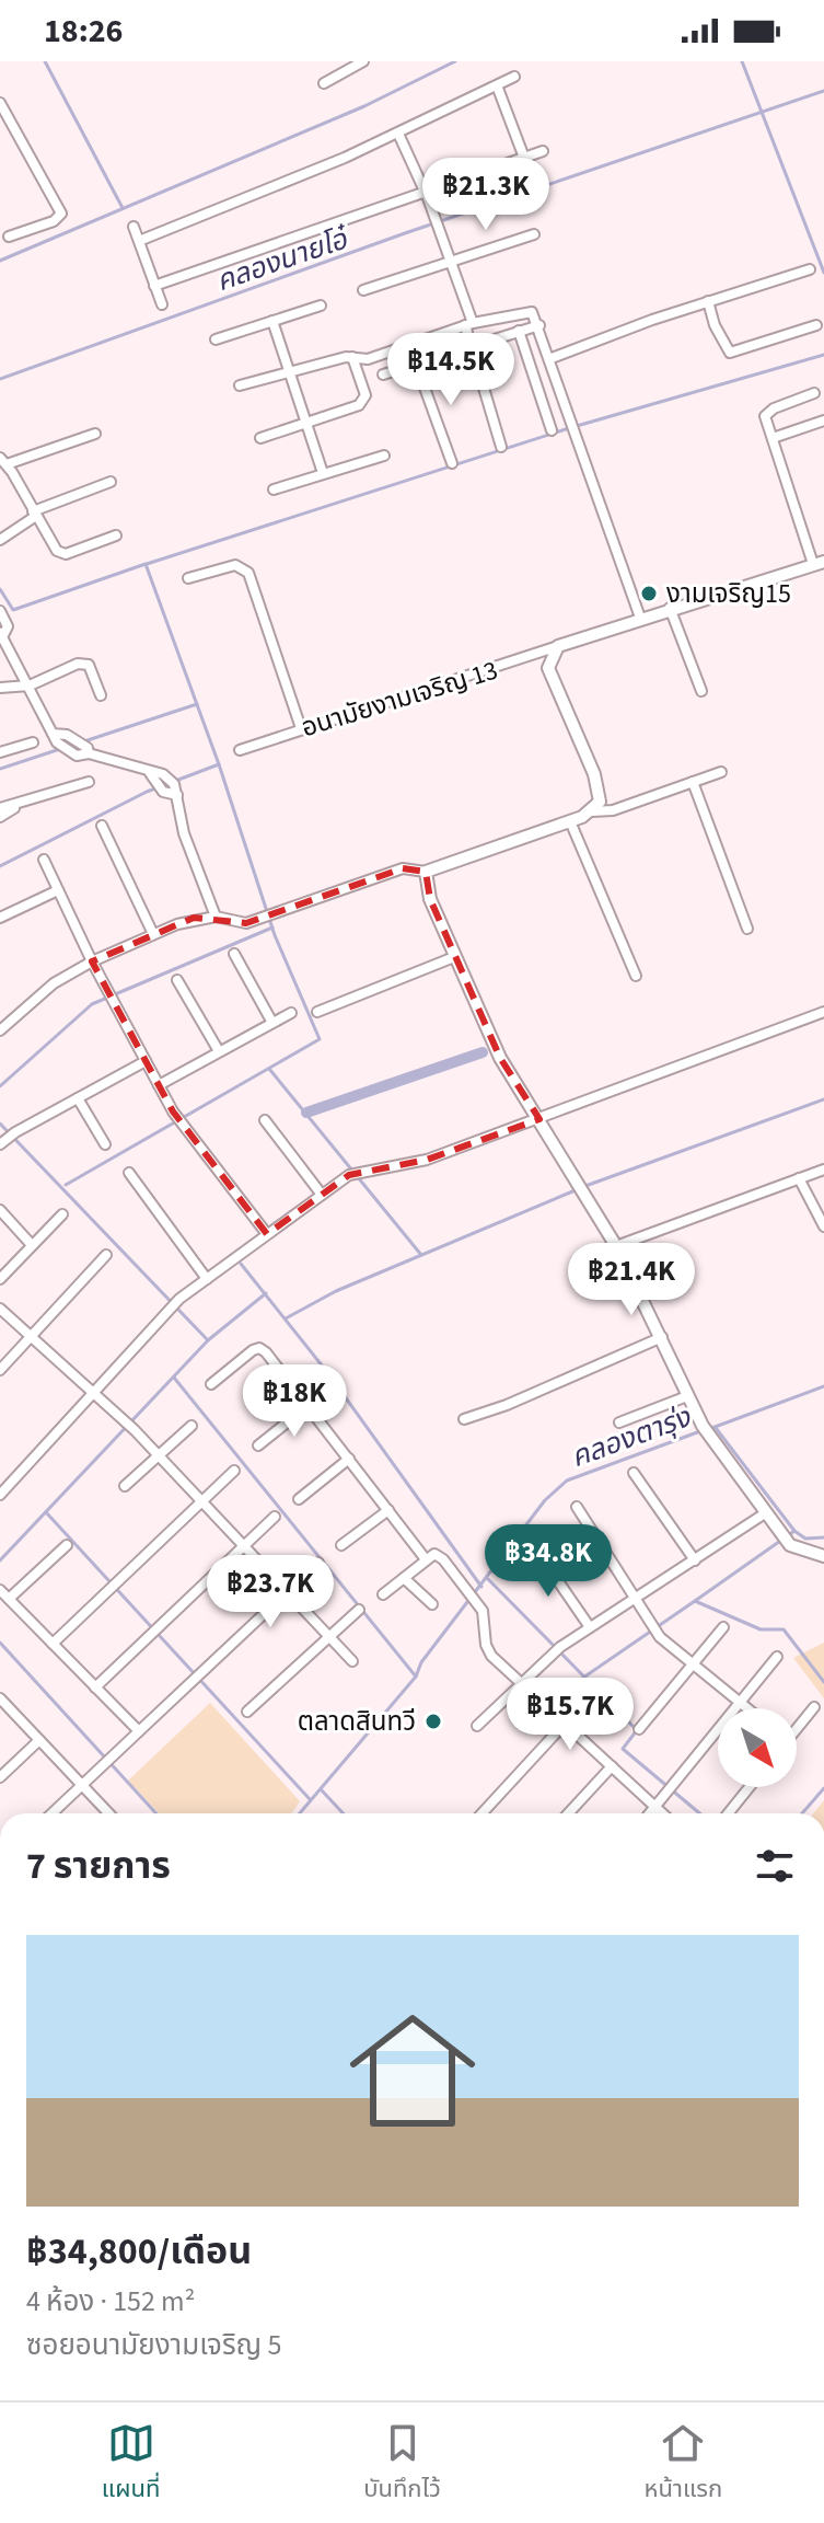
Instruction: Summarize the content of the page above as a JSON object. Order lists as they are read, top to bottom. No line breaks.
{"streets":{"street":["อนามัยงามเจริญ 13"]},"water":["คลองนายโอ๋","คลองตารุ่ง"],"places":["งามเจริญ15","ตลาดสินทวี"],"north":"bottom right","page":{"status":"18:26","price":["฿21.3K","฿14.5K","฿21.4K","฿18K","฿34.8K","฿23.7K","฿15.7K"],"heading":"7 รายการ","list":[{"name":"฿34,800/เดือน","note":"4 ห้อง · 152 m² · ซอยอนามัยงามเจริญ 5"}],"tabs":["แผนที่","บันทึกไว้","หน้าแรก"]}}
